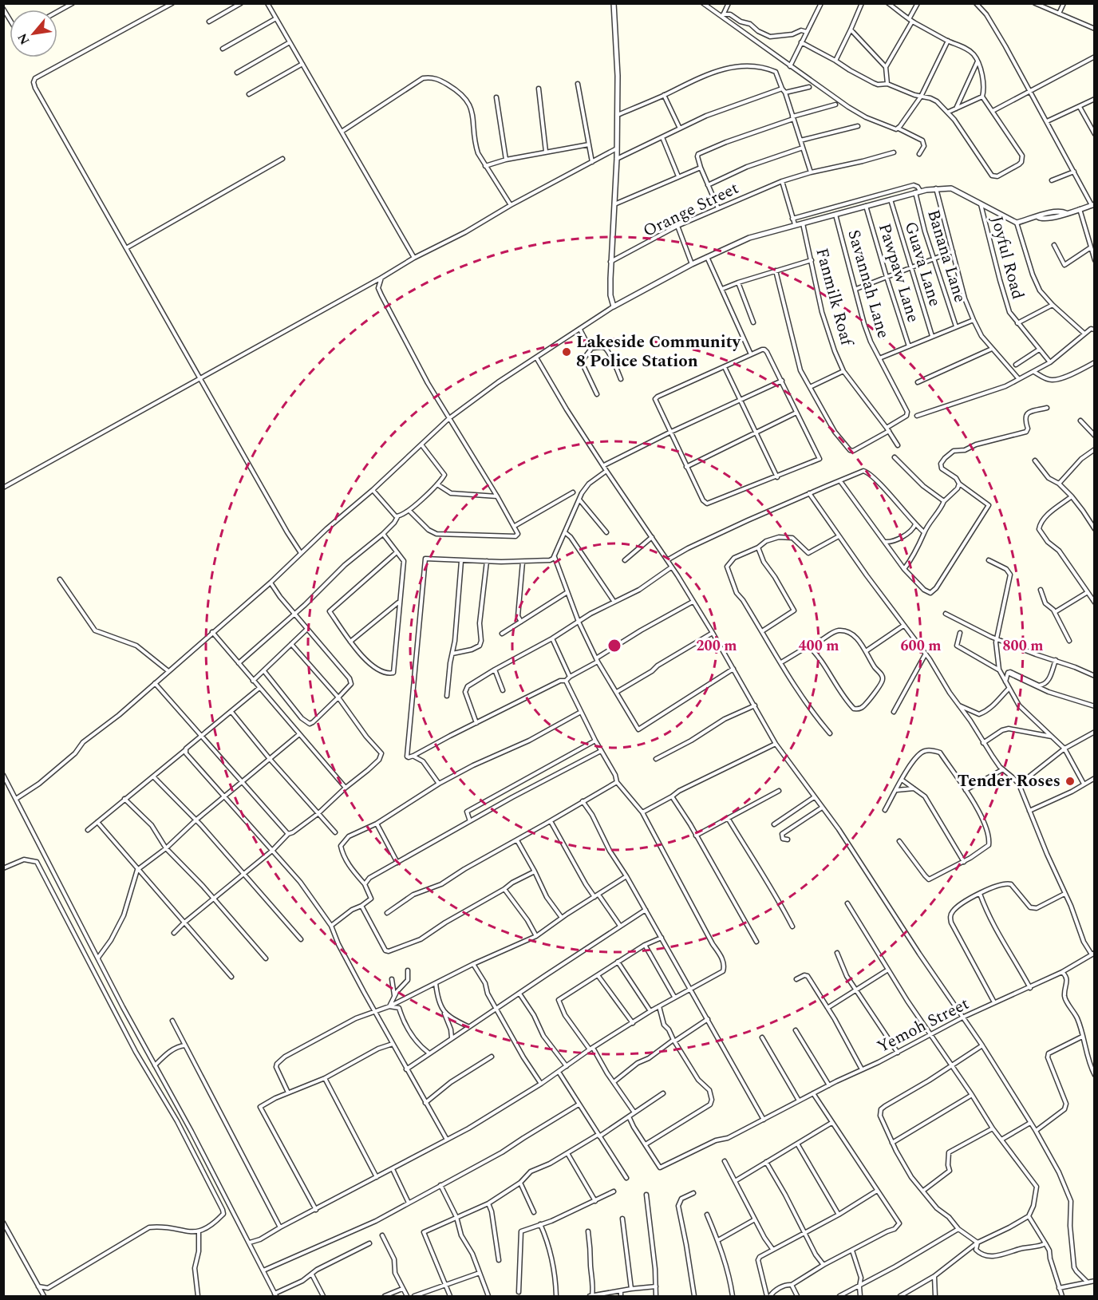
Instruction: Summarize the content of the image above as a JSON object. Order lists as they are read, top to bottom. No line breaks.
{"streets":{"street":["Orange Street","Banana Lane","Joyful Road","Guava Lane","Pawpaw Lane","Savannah Lane","Fanmilk Roaf","Yemoh Street"]},"crossings":[["Savannah Lane","Fanmilk Roaf"]],"places":["Lakeside Community 8 Police Station","Tender Roses"],"north":"bottom left","rings":["200 m","400 m","600 m","800 m"]}
